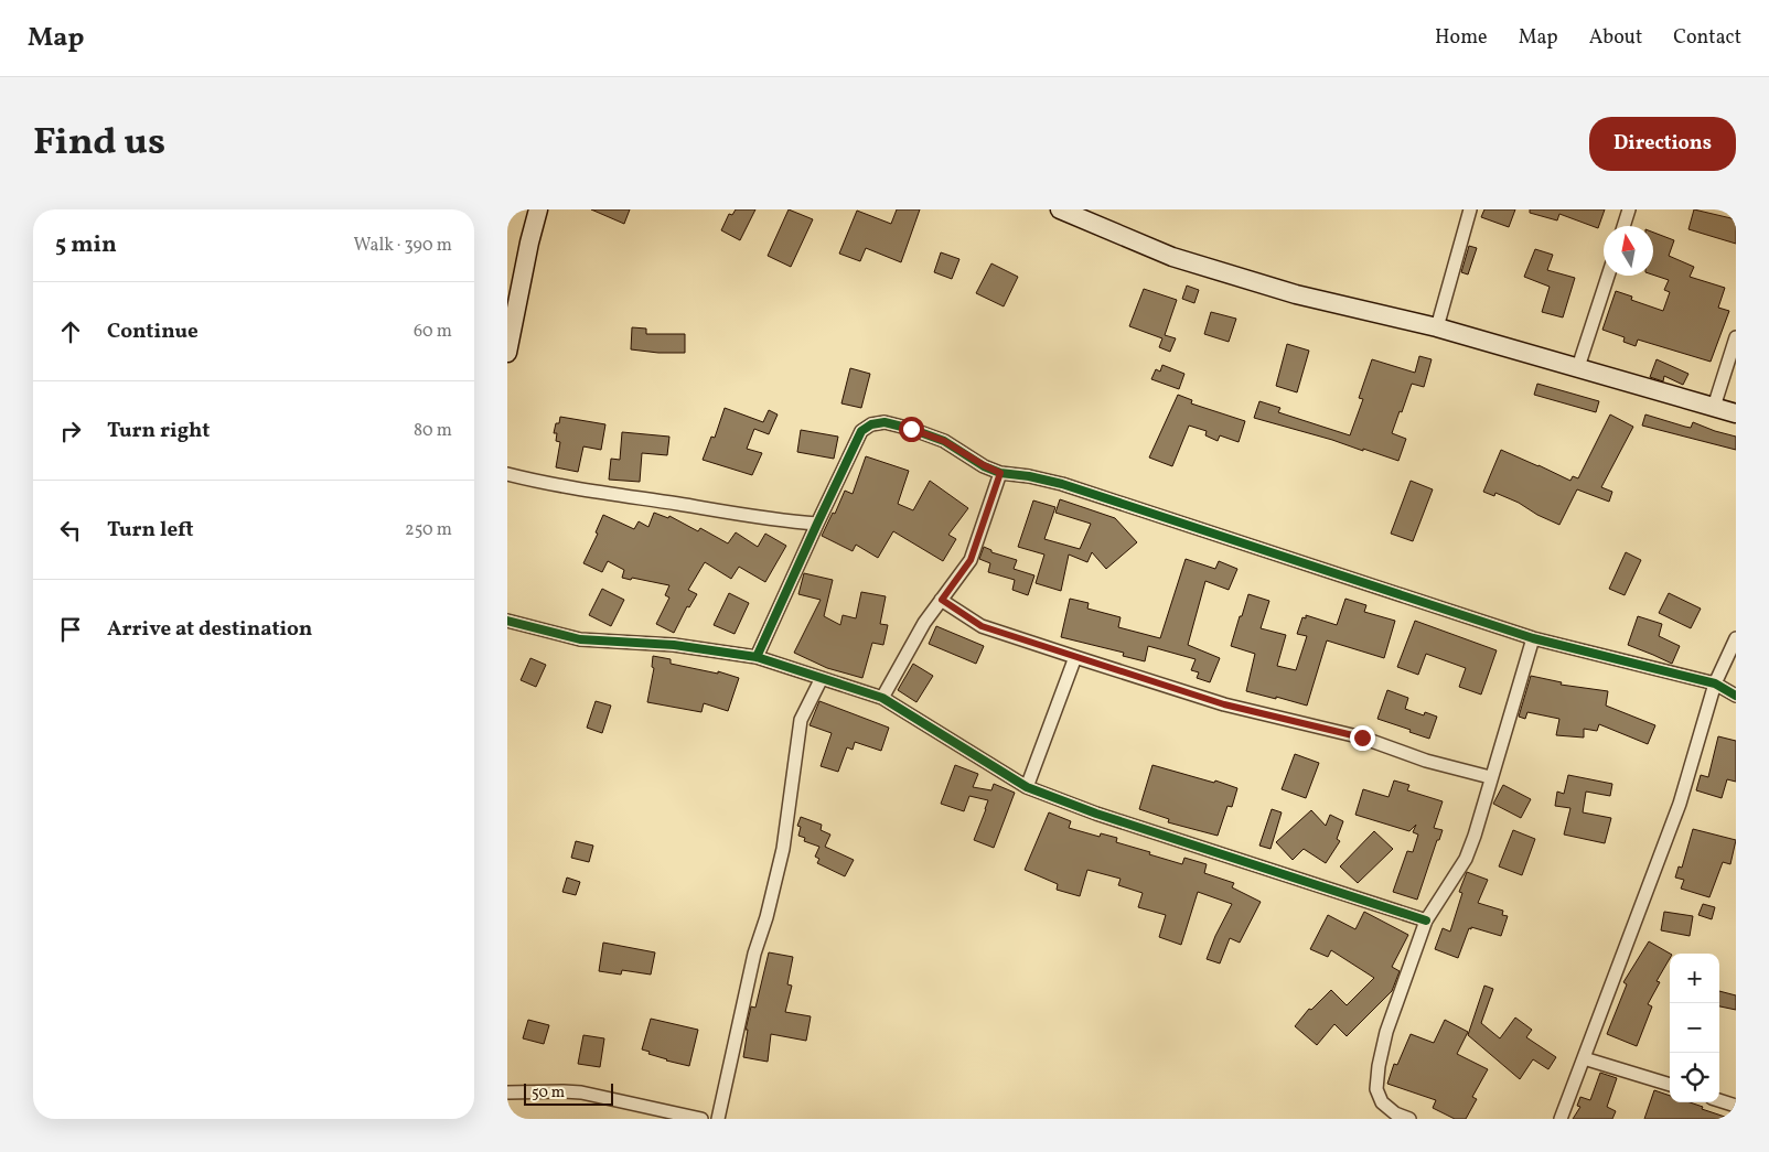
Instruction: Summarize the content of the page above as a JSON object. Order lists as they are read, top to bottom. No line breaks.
{"scale_bar":"50 m","north":"top","page":{"header":"Map","nav":["Home","Map","About","Contact"],"title":"Find us","buttons":"Directions","heading":["5 min","Walk · 390 m"],"list":[["Continue","60 m"],["Turn right","80 m"],["Turn left","250 m"],"Arrive at destination"],"map_buttons":["+","−"],"scale":"50 m"}}
